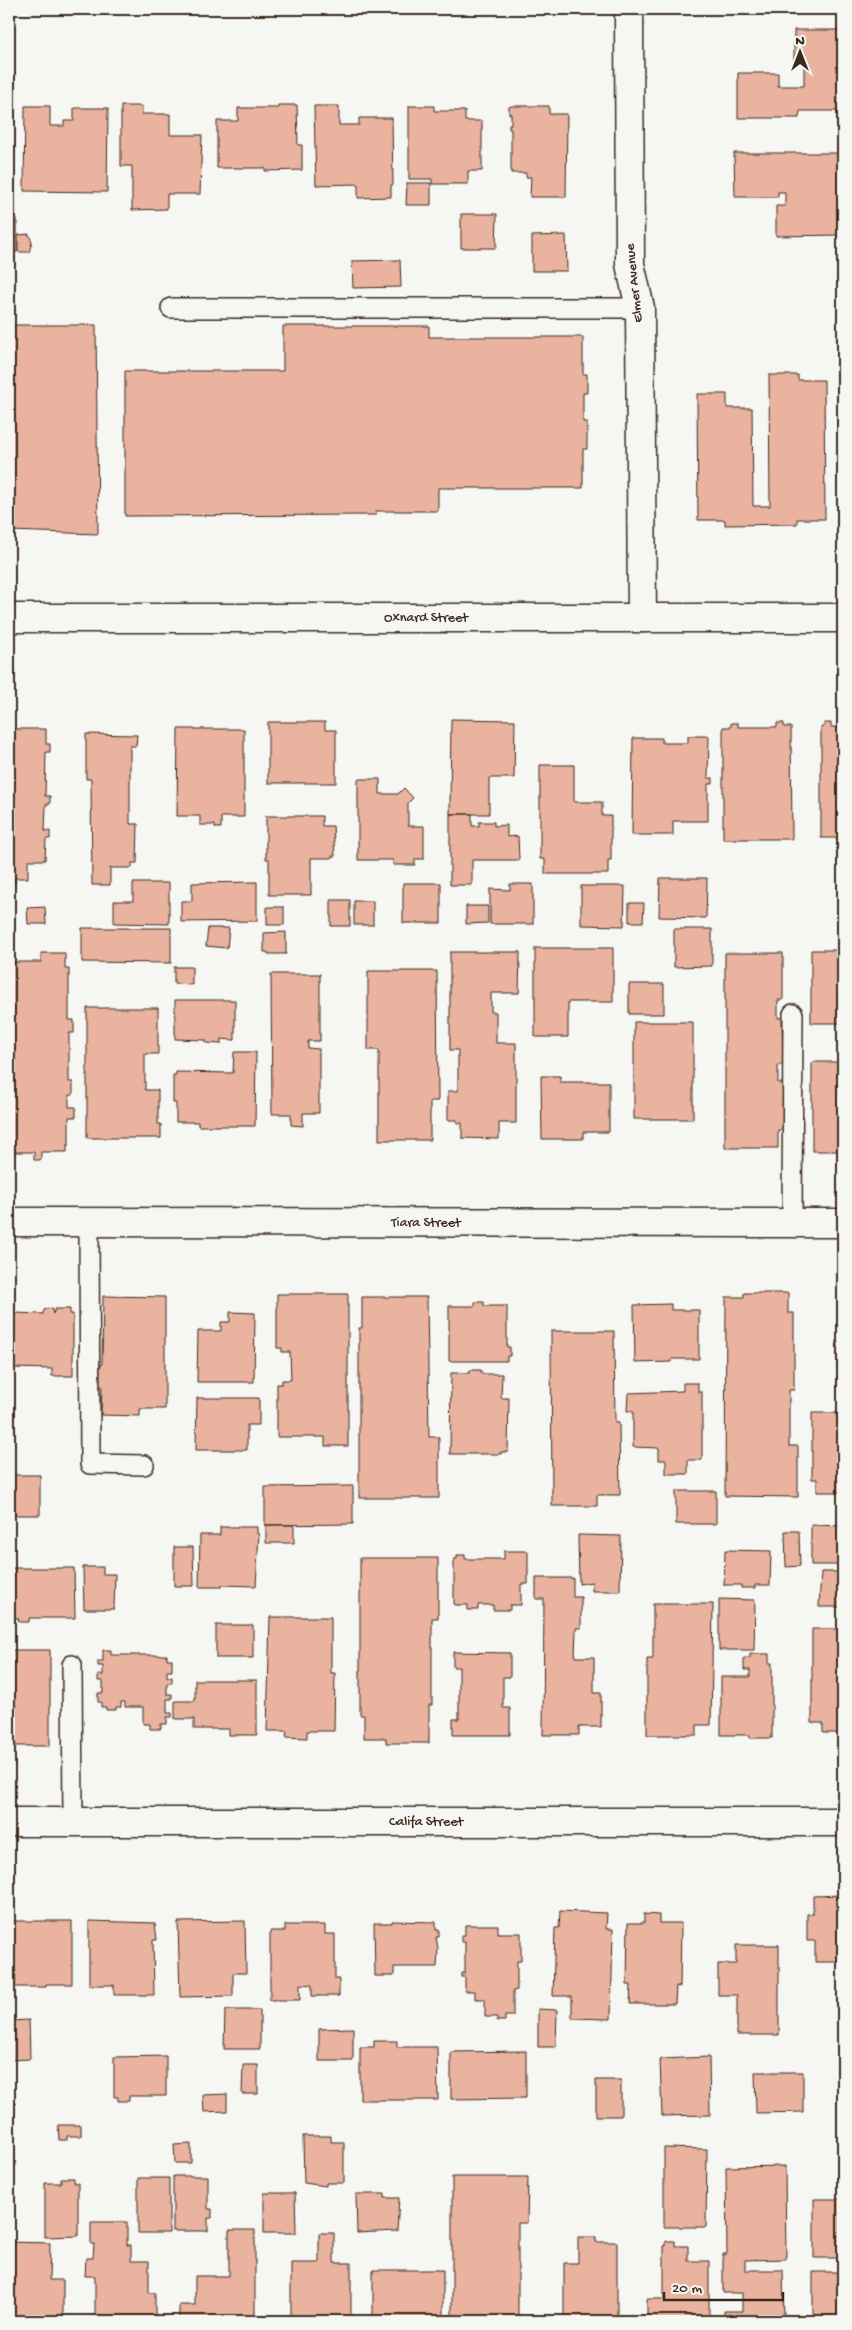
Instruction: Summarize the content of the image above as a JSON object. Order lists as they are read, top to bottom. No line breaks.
{"streets":{"street":["Elmer Avenue","Oxnard Street","Tiara Street","Califa Street"]},"crossings":[["Elmer Avenue","Oxnard Street"]],"scale_bar":"20 m","north":"top"}
